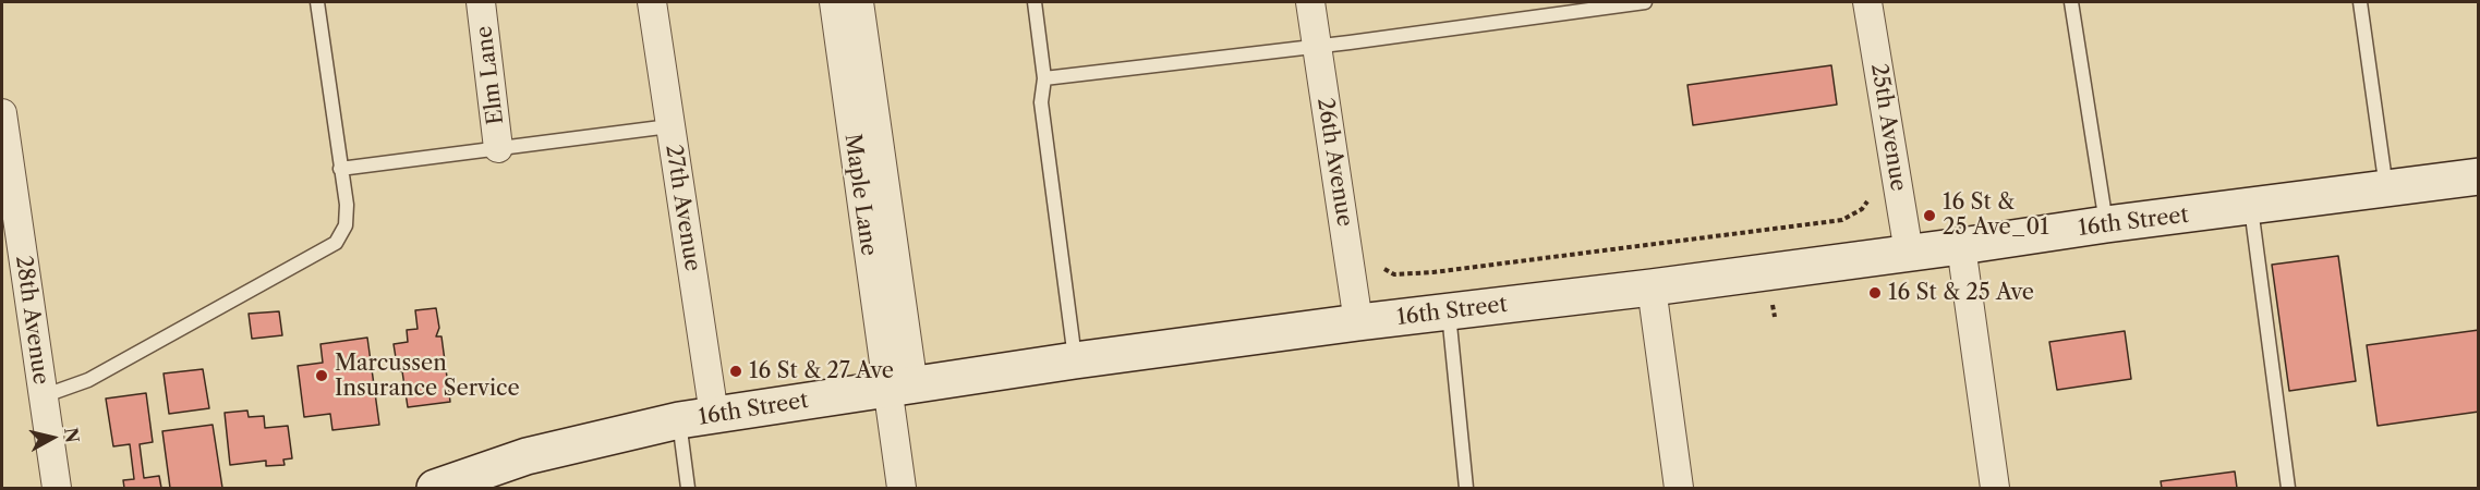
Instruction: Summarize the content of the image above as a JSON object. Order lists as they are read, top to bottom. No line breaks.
{"streets":{"street":["Elm Lane","25th Avenue","26th Avenue","Maple Lane","27th Avenue","16th Street","28th Avenue"]},"crossings":[["25th Avenue","16th Street"],["26th Avenue","16th Street"],["Maple Lane","16th Street"],["27th Avenue","16th Street"]],"places":["16 St & 25 Ave_01","16 St & 25 Ave","16 St & 27 Ave","Marcussen Insurance Service"],"north":"right"}
